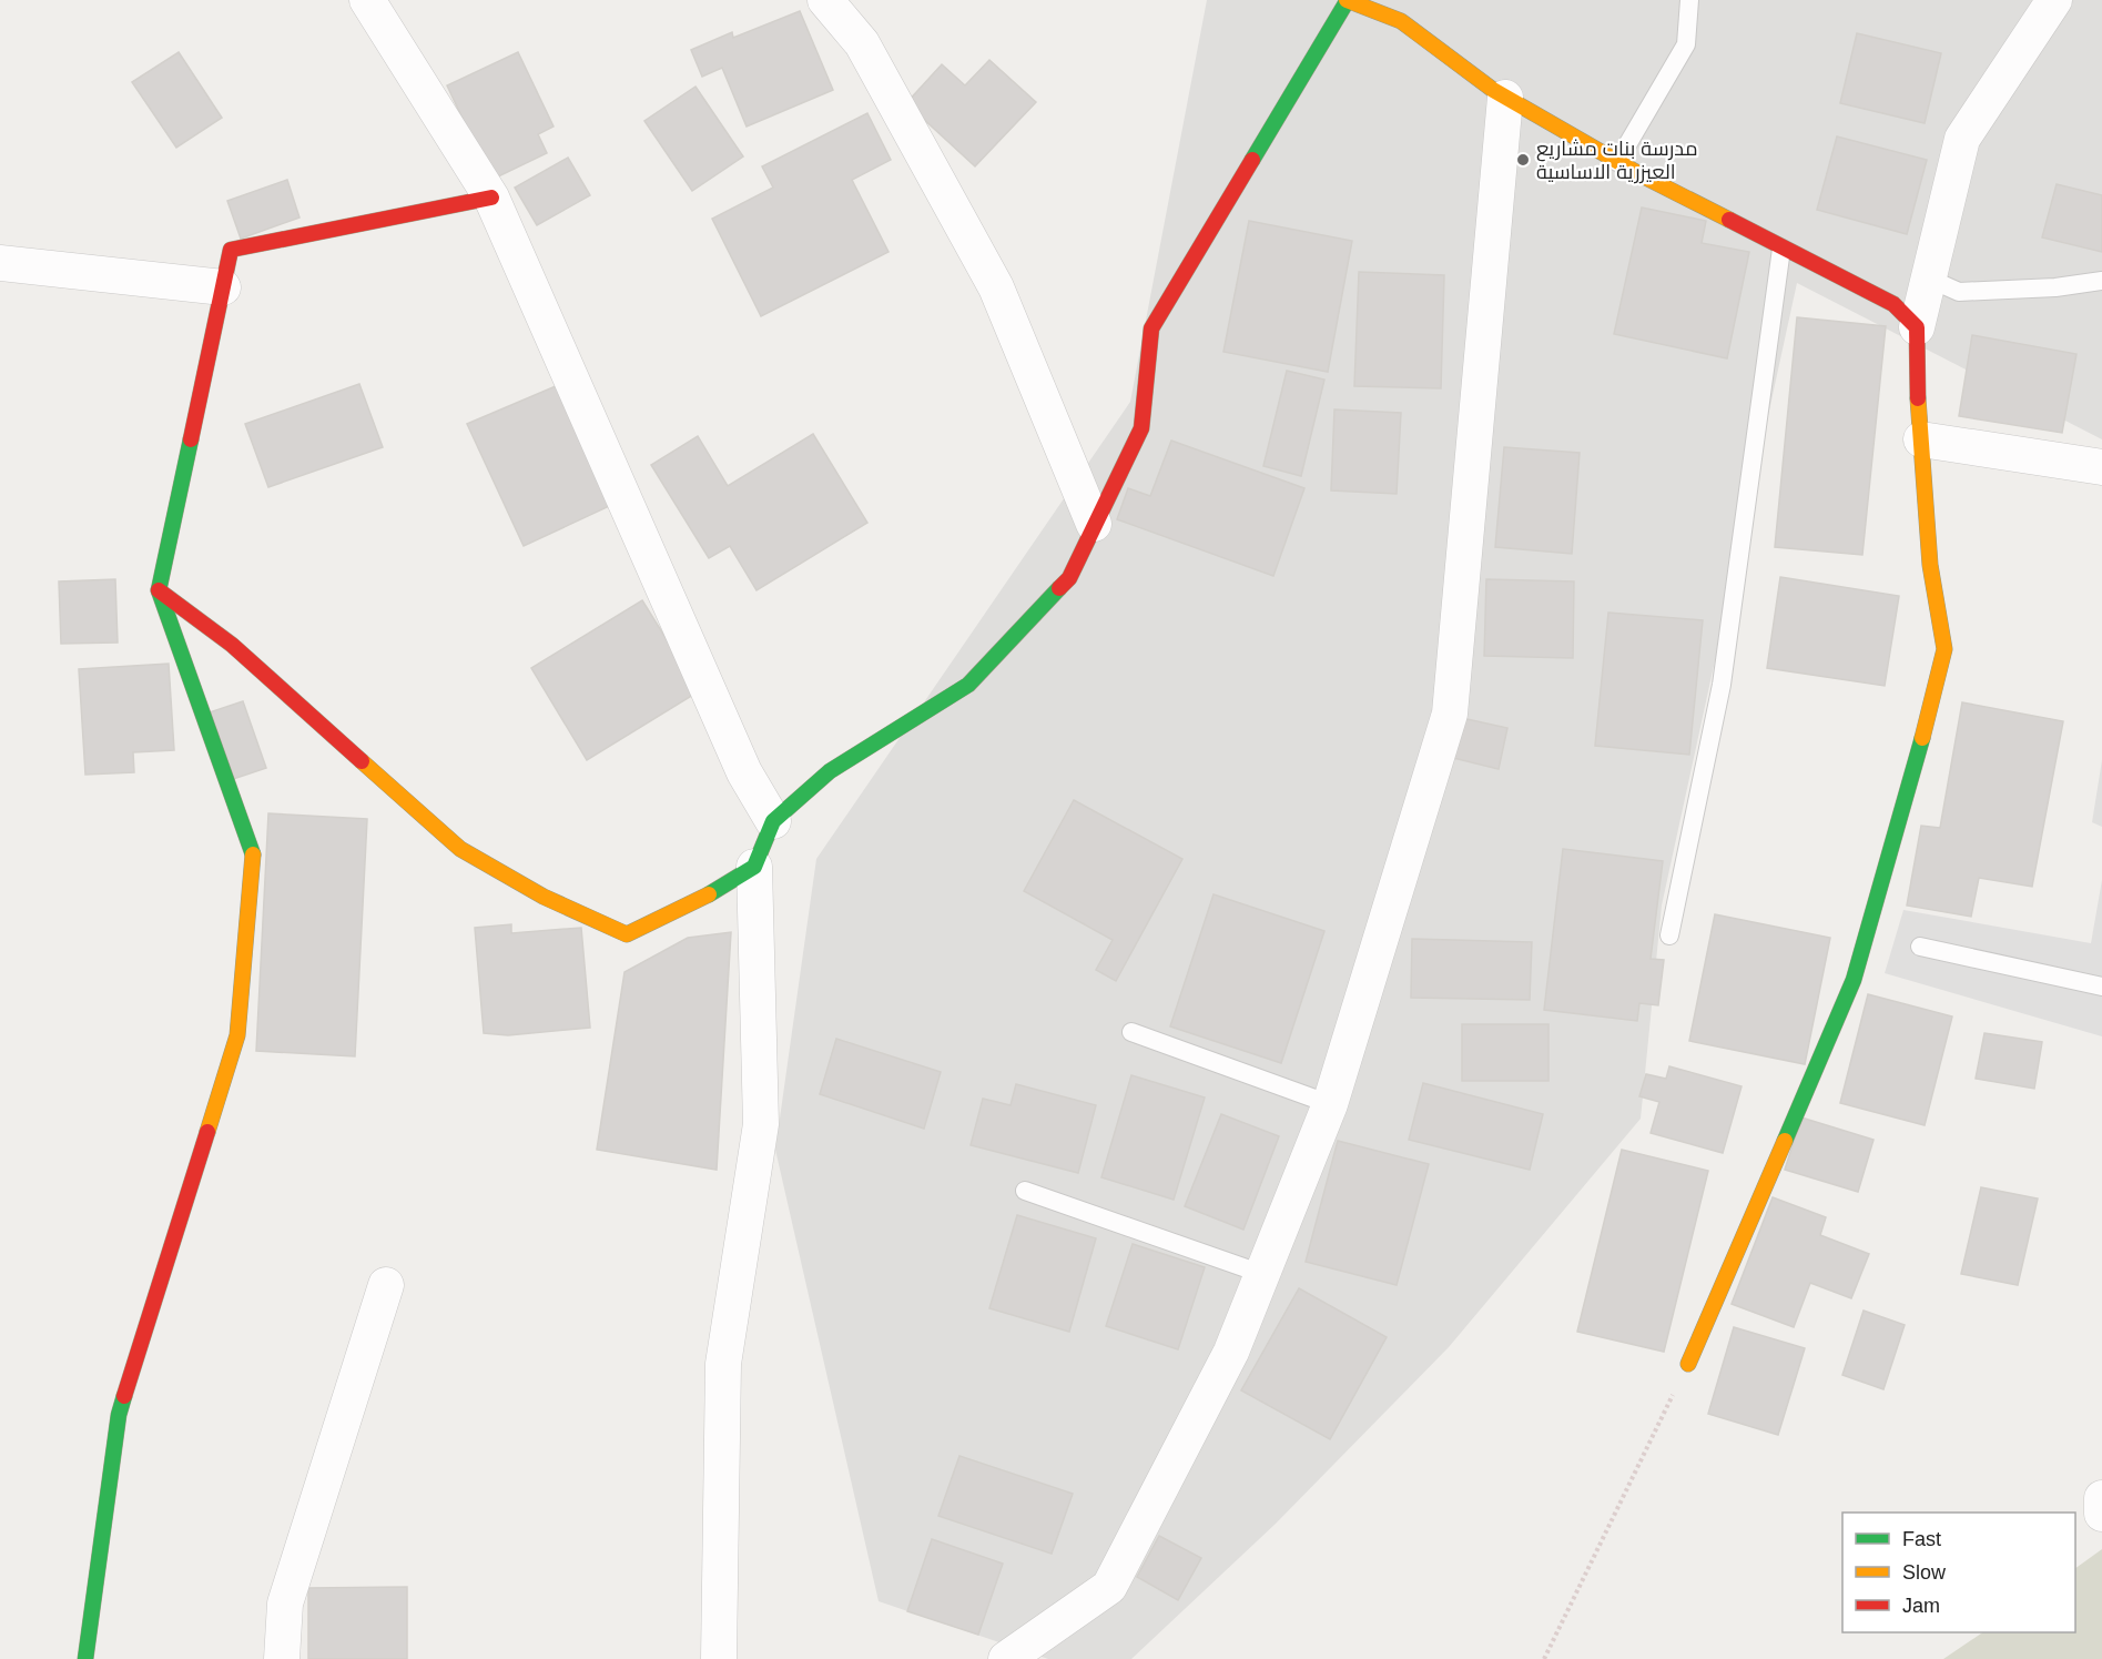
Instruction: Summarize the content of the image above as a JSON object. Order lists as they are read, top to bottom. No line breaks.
{"places":["مدرسة بنات مشاريع العيزرية الاساسية"],"legend":["Fast","Slow","Jam"]}
